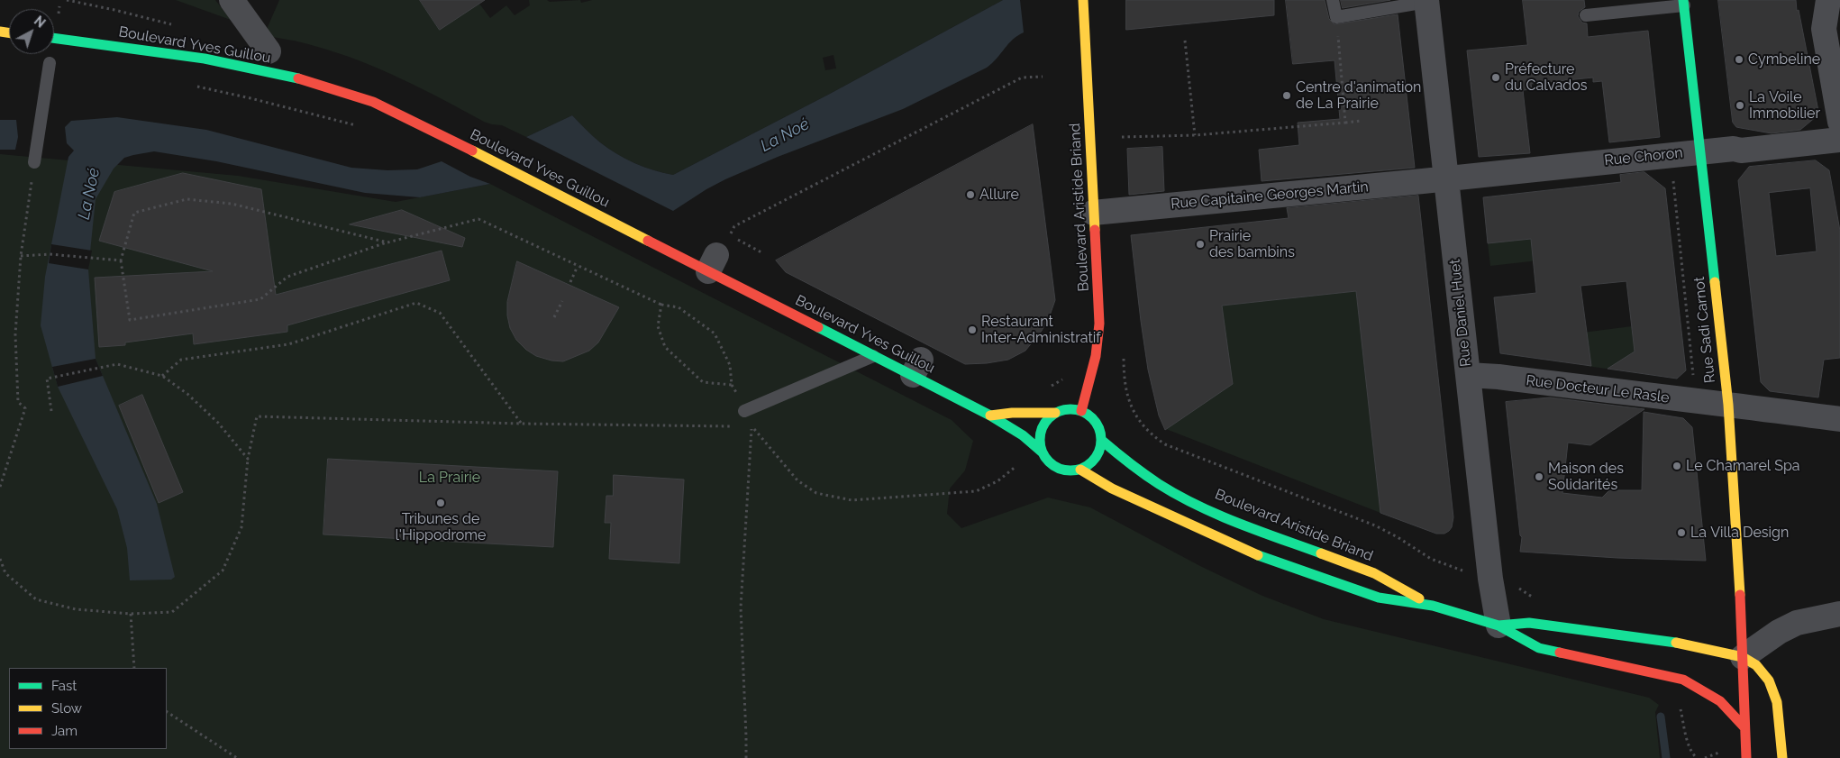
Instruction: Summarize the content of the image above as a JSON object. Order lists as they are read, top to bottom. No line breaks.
{"streets":{"main road":["Boulevard Yves Guillou","Boulevard Aristide Briand","Rue Sadi Carnot"],"street":["Rue Choron","Rue Capitaine Georges Martin","Rue Daniel Huet","Rue Docteur Le Rasle"]},"crossings":[["Boulevard Yves Guillou","Boulevard Aristide Briand"],["Rue Choron","Rue Capitaine Georges Martin"],["Rue Choron","Rue Daniel Huet"],["Rue Choron","Rue Sadi Carnot"],["Rue Capitaine Georges Martin","Boulevard Aristide Briand"],["Rue Capitaine Georges Martin","Rue Daniel Huet"],["Boulevard Aristide Briand","Rue Daniel Huet"],["Boulevard Aristide Briand","Rue Sadi Carnot"],["Rue Daniel Huet","Rue Docteur Le Rasle"],["Rue Sadi Carnot","Rue Docteur Le Rasle"]],"water":["La Noé"],"parks":["La Prairie"],"places":["Cymbeline","Préfecture du Calvados","Centre d'animation de La Prairie","La Voile Immobilier","Allure","Prairie des bambins","Restaurant Inter-Administratif","Le Chamarel Spa","Maison des Solidarités","Tribunes de l'Hippodrome","La Villa Design"],"legend":["Fast","Slow","Jam"],"north":"top right"}
